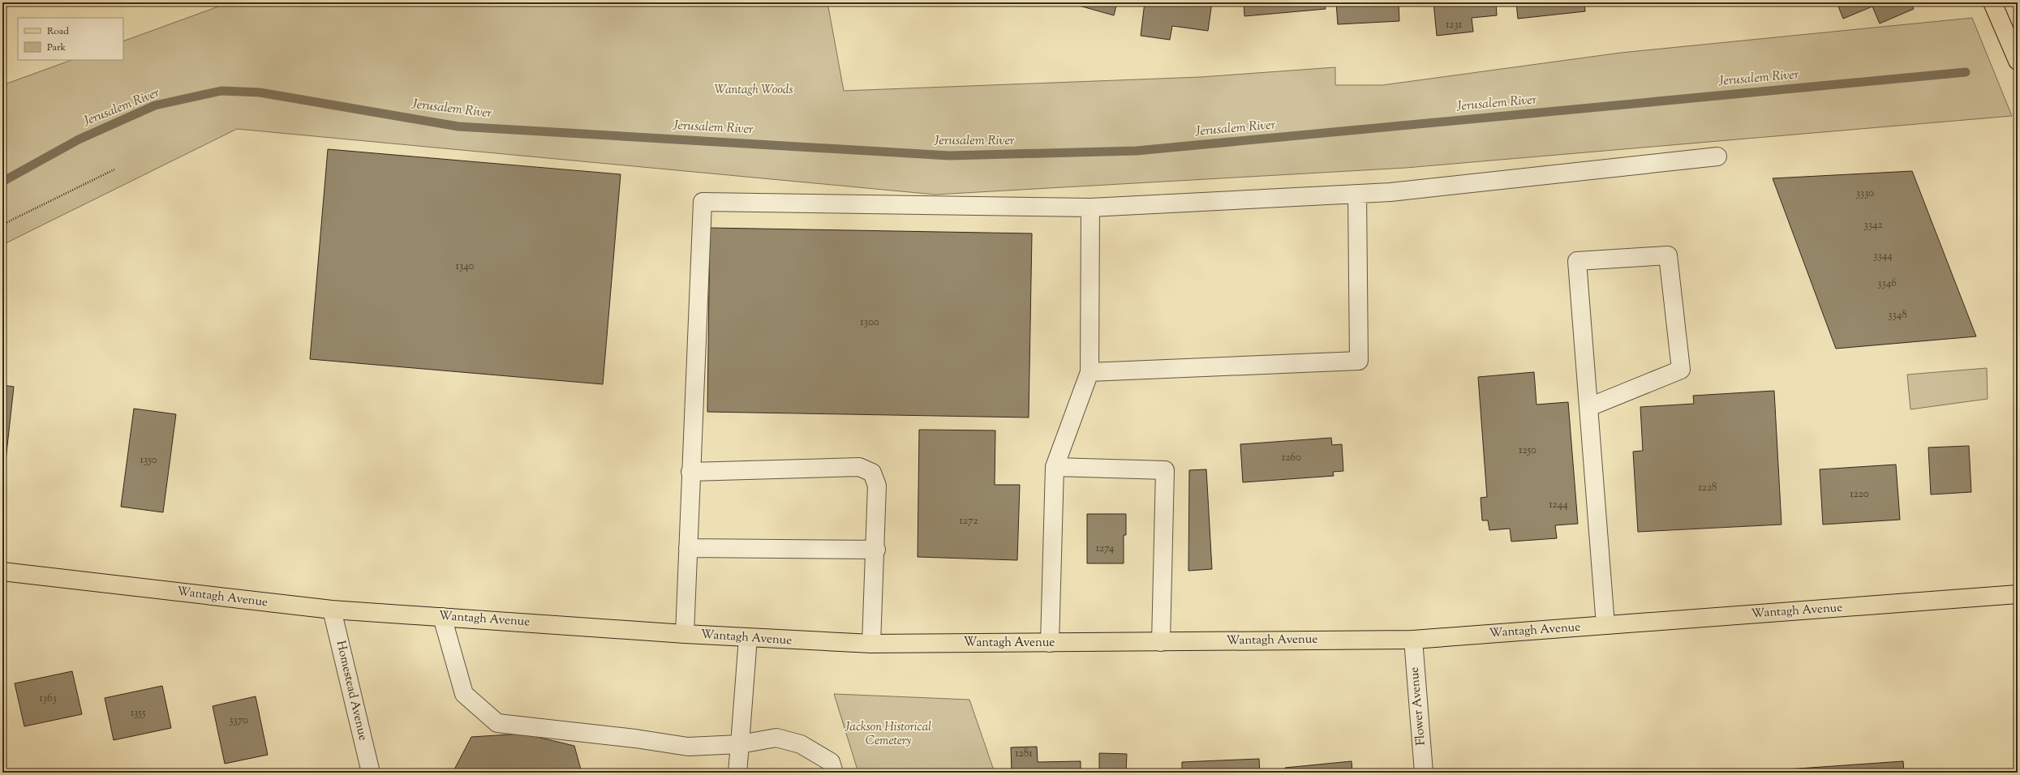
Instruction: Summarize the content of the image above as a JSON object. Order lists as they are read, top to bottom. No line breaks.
{"streets":{"main road":["Wantagh Avenue"],"street":["Homestead Avenue","Flower Avenue"]},"crossings":[["Wantagh Avenue","Homestead Avenue"],["Wantagh Avenue","Flower Avenue"]],"water":["Jerusalem River"],"parks":["Wantagh Woods","Jackson Historical Cemetery"],"house_numbers":["1231","3330","3342","3344","1340","3346","3348","1300","1250","1260","1350","1228","1220","1244","1272","1274","1363","1355","3370","1281"],"legend":["Road","Park"]}
